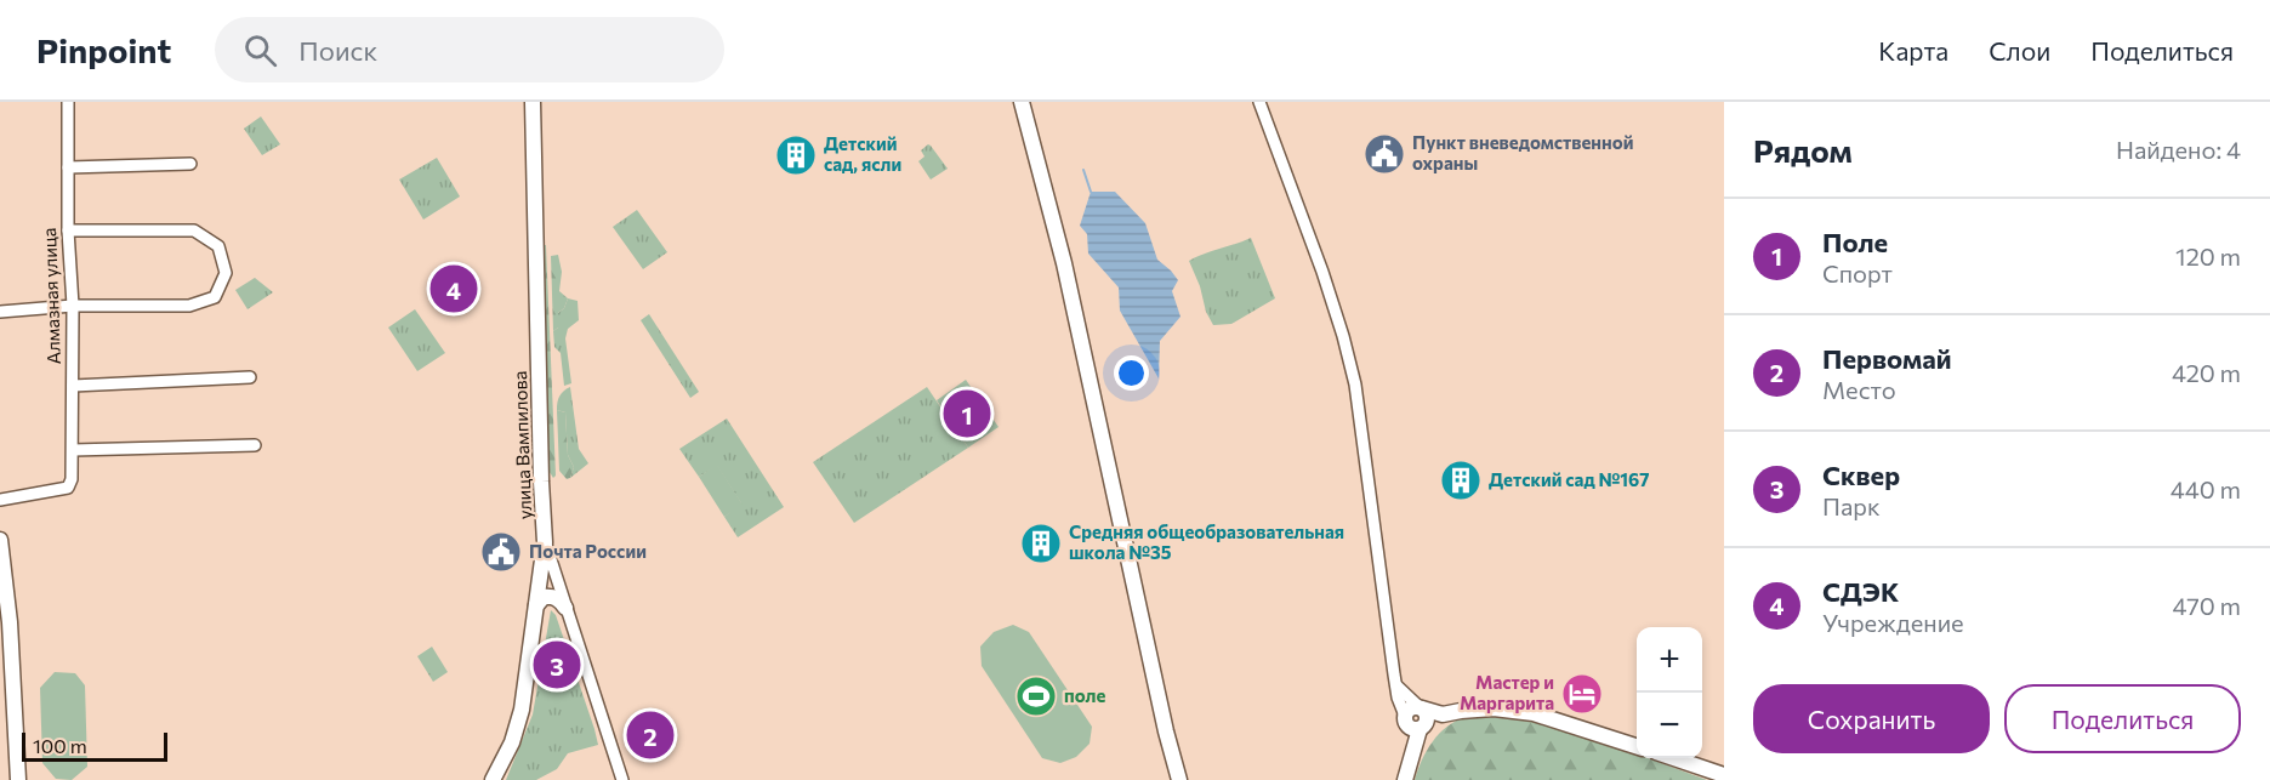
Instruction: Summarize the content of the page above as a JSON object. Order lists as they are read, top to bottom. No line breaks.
{"streets":{"street":["Алмазная улица","улица Вампилова"]},"places":{"public building":["Пункт вневедомственной охраны","Почта России"],"building":["Детский сад, ясли","Детский сад №167","Средняя общеобразовательная школа №35"],"hotel":["Мастер и Маргарита"],"sports":["поле"]},"scale_bar":"100 m","page":{"header":"Pinpoint","search":"Поиск","nav":["Карта","Слои","Поделиться"],"heading":["Рядом","Найдено: 4"],"list":[{"mark":"1","name":"Поле","note":"Спорт","value":"120 m"},{"mark":"2","name":"Первомай","note":"Место","value":"420 m"},{"mark":"3","name":"Сквер","note":"Парк","value":"440 m"},{"mark":"4","name":"СДЭК","note":"Учреждение","value":"470 m"}],"pins":["4","1","3","2"],"map_buttons":["+","−"],"buttons":["Сохранить","Поделиться"],"scale":"100 m"}}
